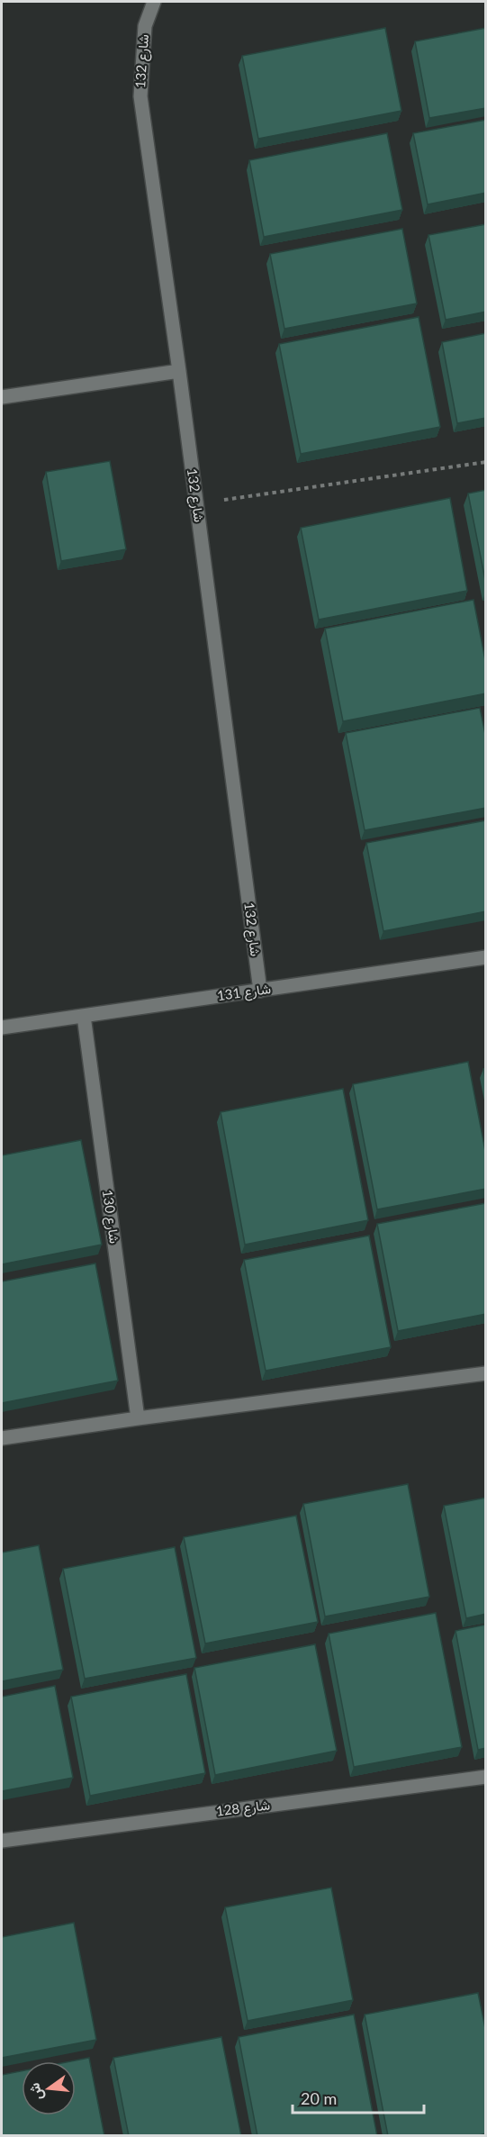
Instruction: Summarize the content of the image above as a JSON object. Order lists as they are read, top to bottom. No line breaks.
{"streets":{"street":["شارع 132","شارع 131","شارع 130","شارع 128"]},"crossings":[["شارع 132","شارع 131"],["شارع 131","شارع 130"]],"scale_bar":"20 m","north":"left"}
